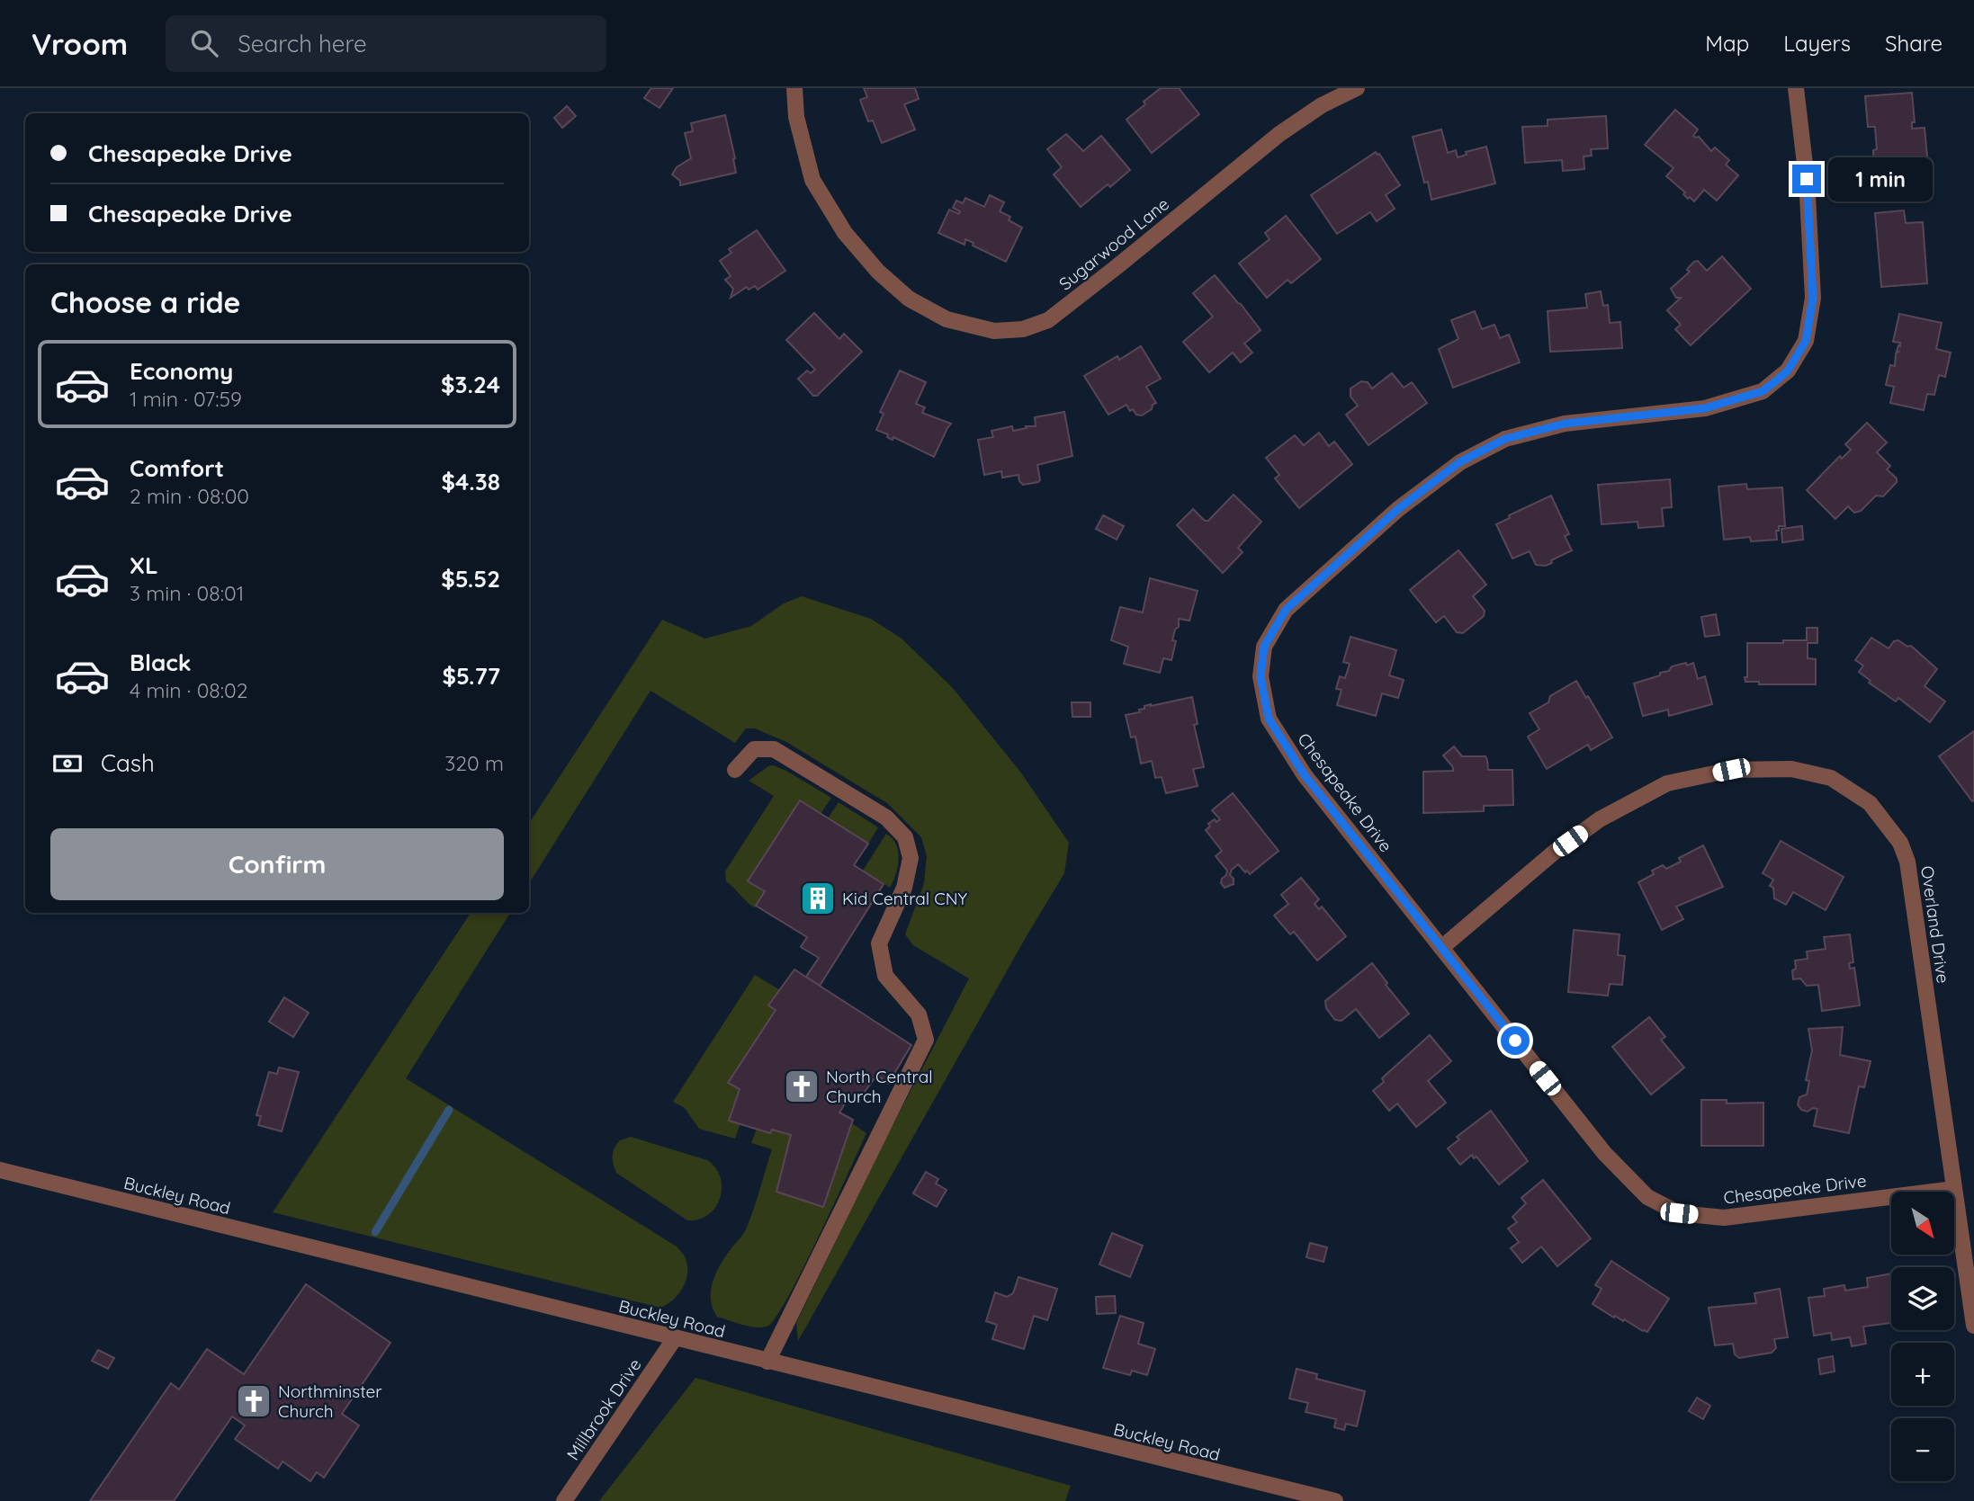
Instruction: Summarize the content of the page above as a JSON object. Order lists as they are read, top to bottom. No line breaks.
{"streets":{"street":["Sugarwood Lane","Chesapeake Drive","Overland Drive","Buckley Road","Millbrook Drive"]},"crossings":[["Chesapeake Drive","Overland Drive"],["Buckley Road","Millbrook Drive"]],"places":{"building":["Kid Central CNY"],"church":["North Central Church","Northminster Church"]},"north":"bottom right","page":{"header":"Vroom","search":"Search here","nav":["Map","Layers","Share"],"banner":["Chesapeake Drive","Chesapeake Drive"],"bubble":"1 min","heading":"Choose a ride","list":[{"name":"Economy","note":"1 min · 07:59","value":"$3.24"},{"name":"Comfort","note":"2 min · 08:00","value":"$4.38"},{"name":"XL","note":"3 min · 08:01","value":"$5.52"},{"name":"Black","note":"4 min · 08:02","value":"$5.77"}],"pay":["Cash","320 m"],"buttons":"Confirm","map_buttons":["+","−"]}}
